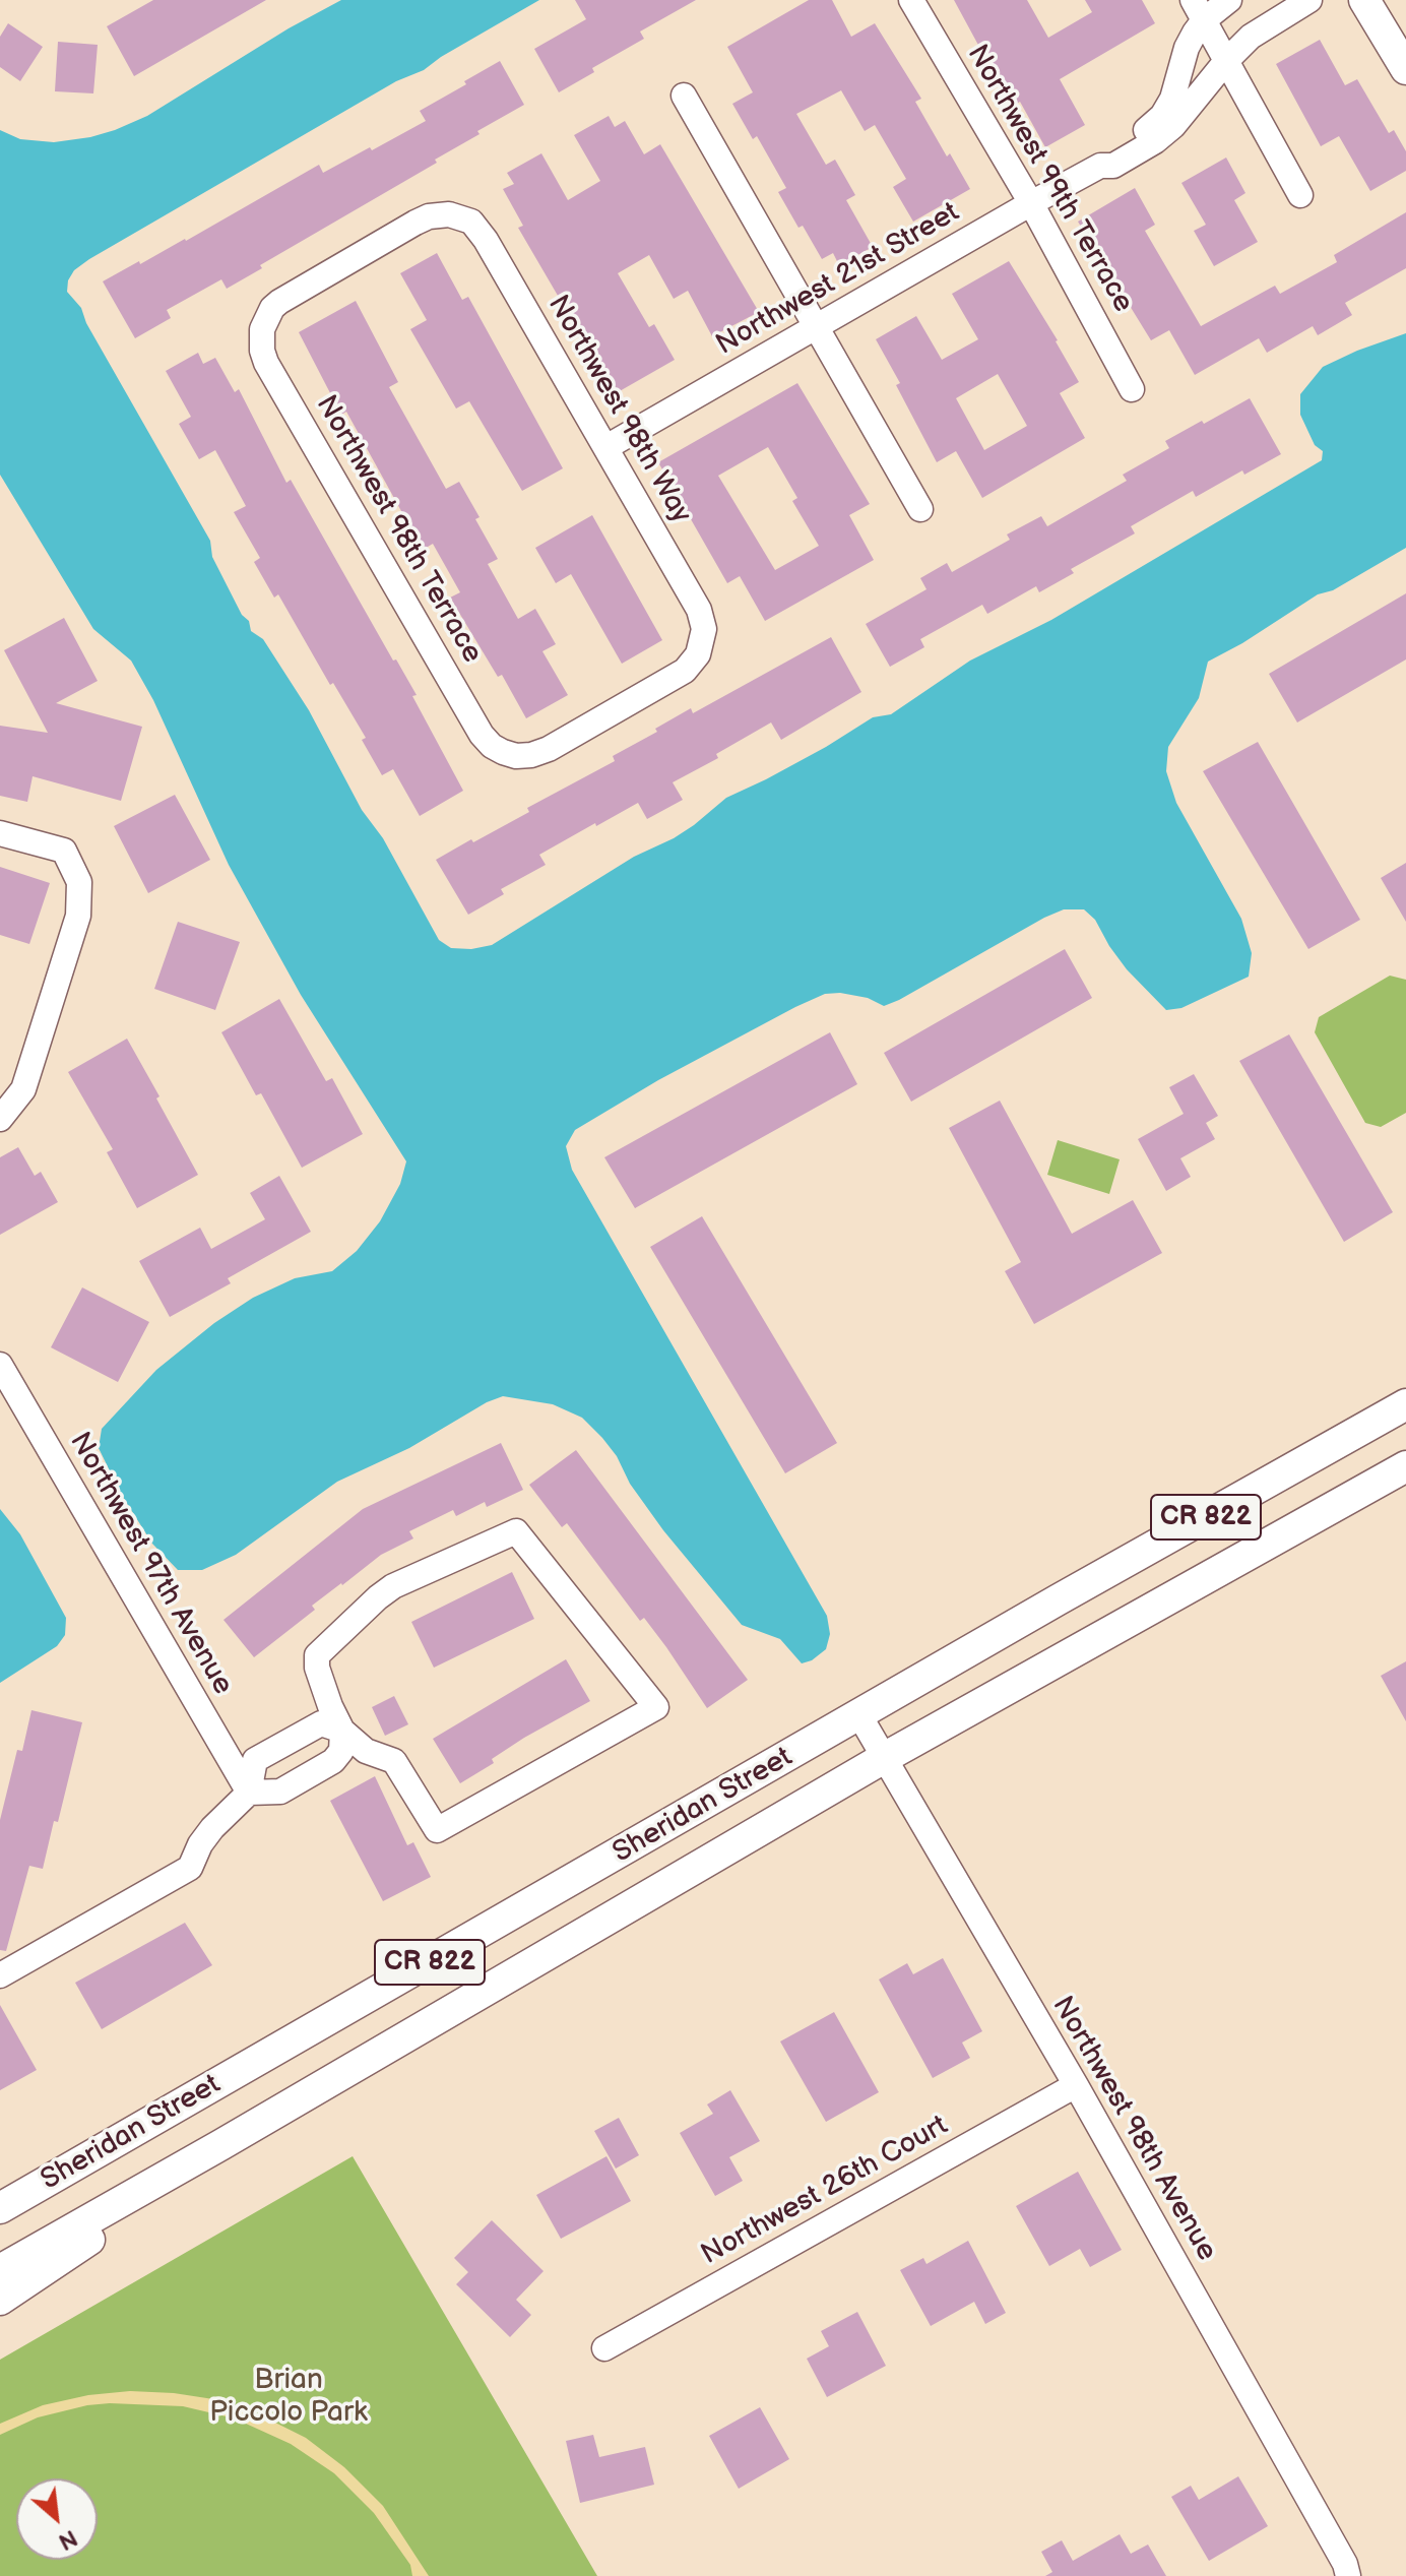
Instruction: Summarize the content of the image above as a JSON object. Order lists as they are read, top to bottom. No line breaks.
{"streets":{"main road":["CR 822","Sheridan Street"],"street":["Northwest 99th Terrace","Northwest 21st Street","Northwest 98th Way","Northwest 98th Terrace","Northwest 97th Avenue","Northwest 98th Avenue","Northwest 26th Court"]},"crossings":[["Northwest 99th Terrace","Northwest 21st Street"],["Northwest 21st Street","Northwest 98th Way"],["Northwest 98th Way","Northwest 98th Terrace"],["Sheridan Street","Northwest 98th Avenue"],["Northwest 98th Avenue","Northwest 26th Court"]],"parks":["Brian Piccolo Park"],"north":"bottom right"}
